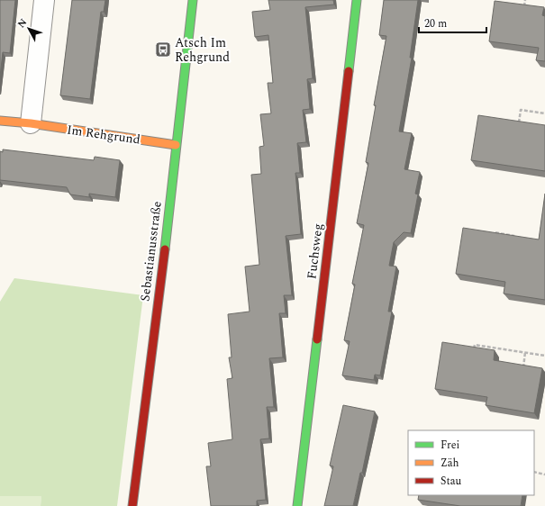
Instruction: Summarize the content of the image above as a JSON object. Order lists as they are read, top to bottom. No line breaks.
{"streets":{"street":["Im Rehgrund","Sebastianusstraße","Fuchsweg"]},"crossings":[["Im Rehgrund","Sebastianusstraße"]],"places":{"bus stop":["Atsch Im Rehgrund"]},"legend":["Frei","Zäh","Stau"],"scale_bar":"20 m","north":"top left"}
